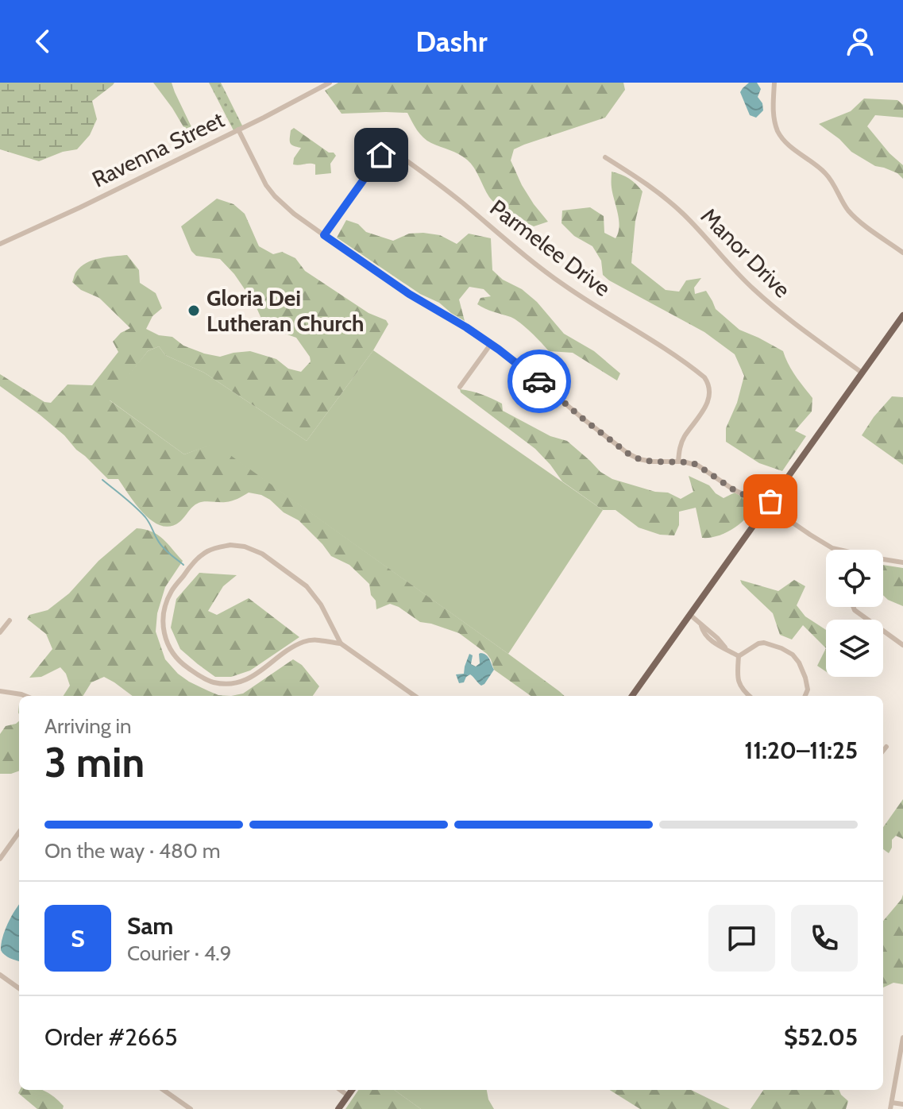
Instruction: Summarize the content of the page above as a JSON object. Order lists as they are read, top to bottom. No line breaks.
{"streets":{"street":["Ravenna Street","Parmelee Drive","Manor Drive"]},"places":["Gloria Dei Lutheran Church"],"page":{"header":"Dashr","heading":["3 min","Arriving in","11:20–11:25"],"panel":["Sam","Courier · 4.9","Order #2665","$52.05"],"bar":"On the way · 480 m","round":"S"}}
